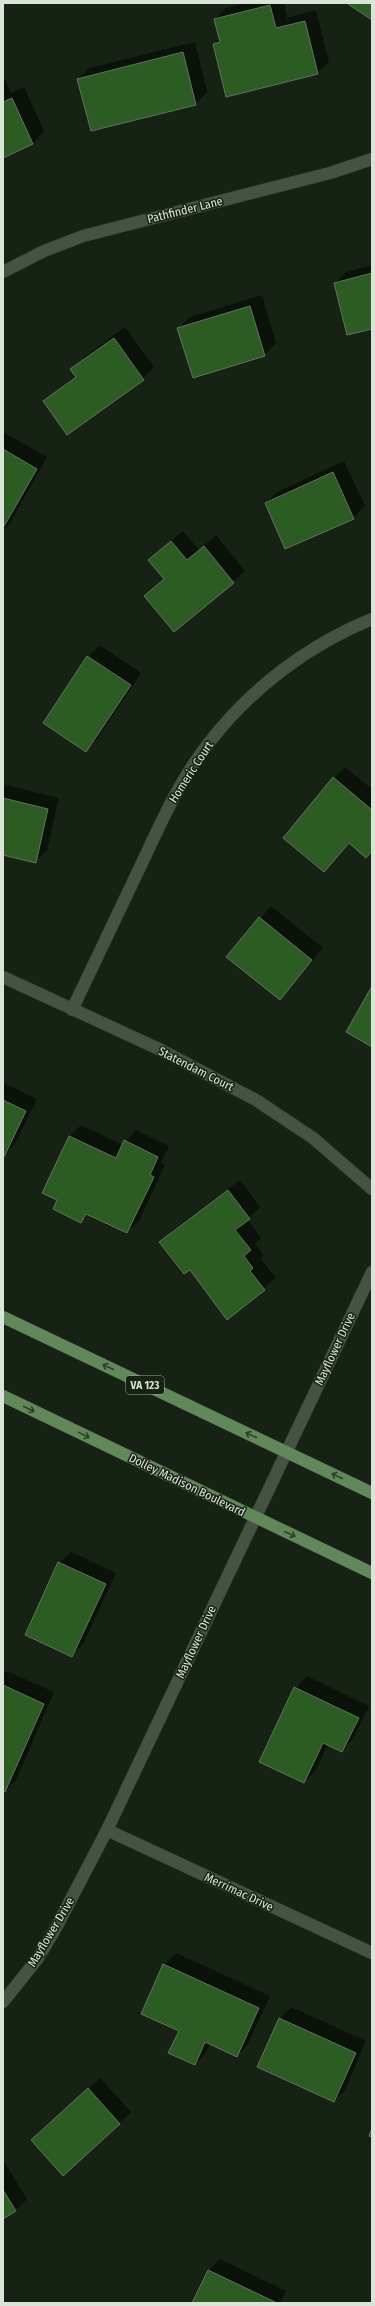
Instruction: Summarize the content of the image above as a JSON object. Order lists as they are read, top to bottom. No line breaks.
{"streets":{"main road":["VA 123","Dolley Madison Boulevard"],"street":["Pathfinder Lane","Homeric Court","Statendam Court","Mayflower Drive","Merrimac Drive"]},"crossings":[["Homeric Court","Statendam Court"],["Mayflower Drive","VA 123"],["Mayflower Drive","Dolley Madison Boulevard"],["Mayflower Drive","Merrimac Drive"]]}
